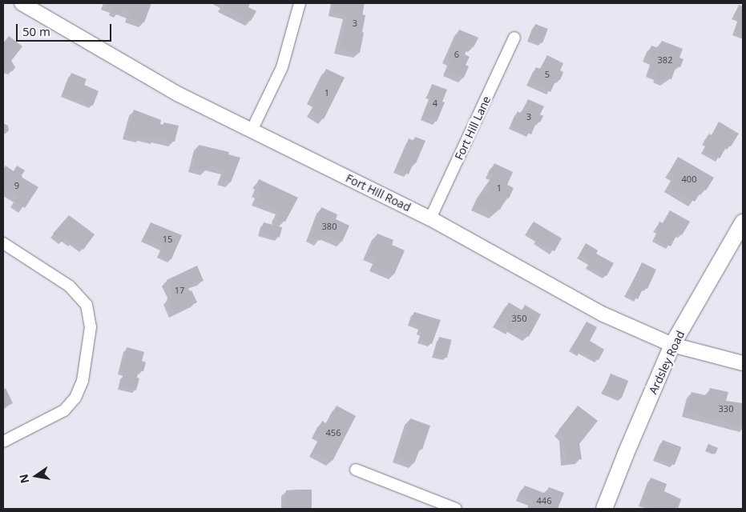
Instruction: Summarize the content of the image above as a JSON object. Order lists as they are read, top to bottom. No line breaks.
{"streets":{"main road":["Ardsley Road"],"street":["Fort Hill Lane","Fort Hill Road"]},"crossings":[["Fort Hill Lane","Fort Hill Road"],["Fort Hill Road","Ardsley Road"]],"house_numbers":["3","6","382","5","1","4","3","400","9","1","380","15","17","350","330","456","446"],"scale_bar":"50 m","north":"left"}
